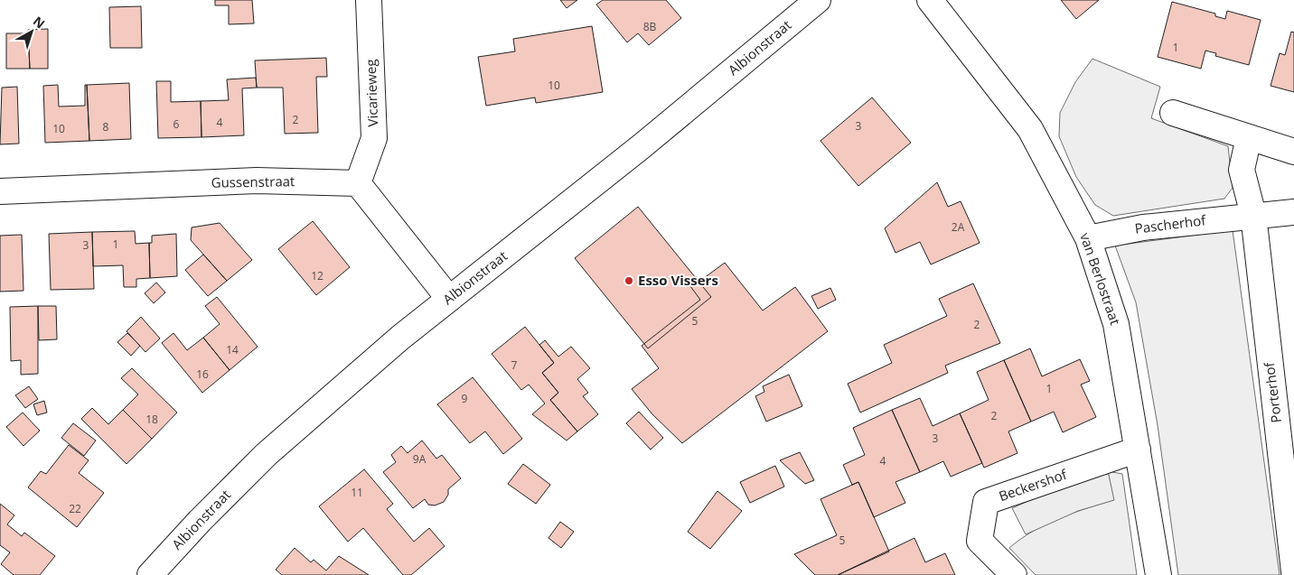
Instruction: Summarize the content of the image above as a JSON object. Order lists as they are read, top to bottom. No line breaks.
{"streets":{"street":["Albionstraat","Vicarieweg","Gussenstraat","Pascherhof","van Berlostraat","Porterhof","Beckershof"]},"crossings":[["Vicarieweg","Gussenstraat"],["Pascherhof","van Berlostraat"],["Pascherhof","Porterhof"],["van Berlostraat","Beckershof"]],"places":["Esso Vissers"],"house_numbers":["8B","1","10","2","4","6","3","8","10","2A","1","3","12","5","2","14","7","16","1","9","2","18","3","9A","4","11","22","5"],"north":"top right"}
